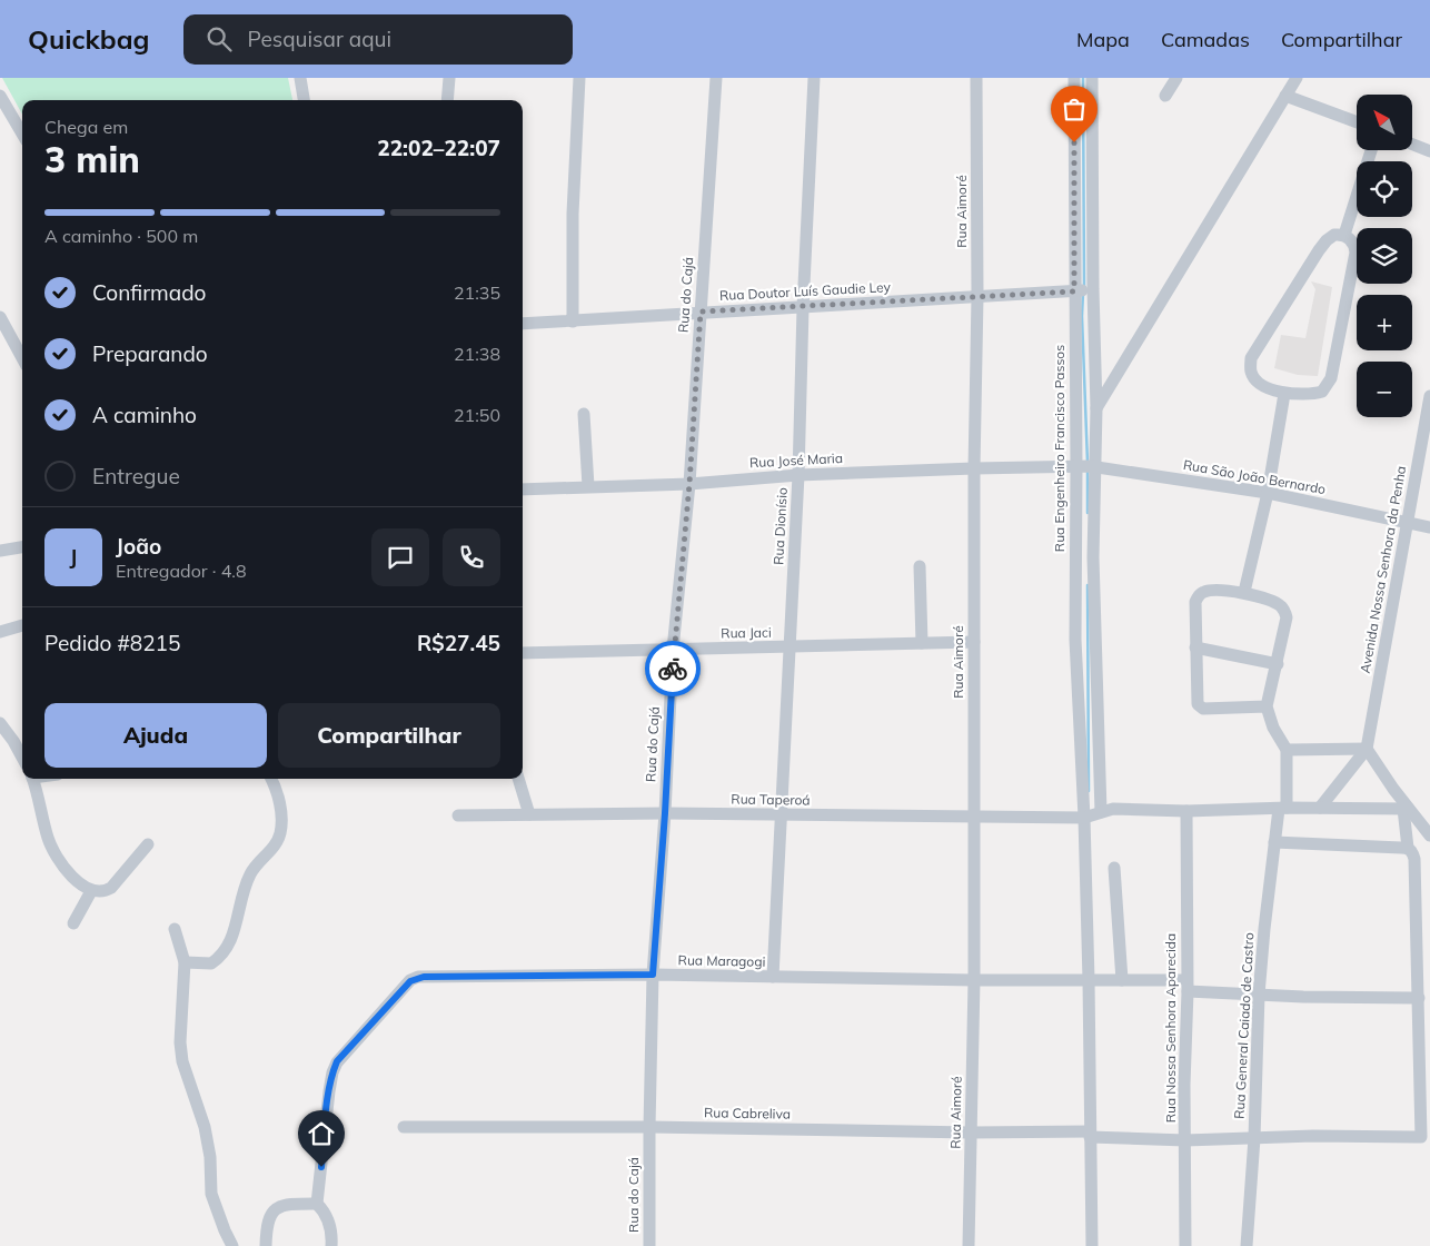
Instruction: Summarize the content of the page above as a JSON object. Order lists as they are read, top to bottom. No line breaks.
{"streets":{"street":["Rua Aimoré","Rua Doutor Luís Gaudie Ley","Rua do Cajá","Rua Engenheiro Francisco Passos","Rua José Maria","Rua São João Bernardo","Rua Dionísio","Avenida Nossa Senhora da Penha","Rua Jaci","Rua Taperoá","Rua Maragogi","Rua General Caiado de Castro","Rua Nossa Senhora Aparecida","Rua Cabreliva"]},"crossings":[["Rua Aimoré","Rua Doutor Luís Gaudie Ley"],["Rua Aimoré","Rua José Maria"],["Rua Aimoré","Rua Jaci"],["Rua Aimoré","Rua Taperoá"],["Rua Aimoré","Rua Maragogi"],["Rua Aimoré","Rua Cabreliva"],["Rua Doutor Luís Gaudie Ley","Rua do Cajá"],["Rua Doutor Luís Gaudie Ley","Rua Engenheiro Francisco Passos"],["Rua Doutor Luís Gaudie Ley","Rua Dionísio"],["Rua do Cajá","Rua José Maria"],["Rua do Cajá","Rua Jaci"],["Rua do Cajá","Rua Taperoá"],["Rua do Cajá","Rua Maragogi"],["Rua do Cajá","Rua Cabreliva"],["Rua Engenheiro Francisco Passos","Rua José Maria"],["Rua Engenheiro Francisco Passos","Rua São João Bernardo"],["Rua Engenheiro Francisco Passos","Rua Taperoá"],["Rua Engenheiro Francisco Passos","Rua Maragogi"],["Rua Engenheiro Francisco Passos","Rua Cabreliva"],["Rua José Maria","Rua São João Bernardo"],["Rua José Maria","Rua Dionísio"],["Rua São João Bernardo","Avenida Nossa Senhora da Penha"],["Rua Dionísio","Rua Jaci"],["Rua Dionísio","Rua Taperoá"],["Rua Dionísio","Rua Maragogi"],["Rua Taperoá","Rua General Caiado de Castro"],["Rua Taperoá","Rua Nossa Senhora Aparecida"],["Rua Maragogi","Rua General Caiado de Castro"],["Rua Maragogi","Rua Nossa Senhora Aparecida"],["Rua Maragogi","Rua Cabreliva"],["Rua General Caiado de Castro","Rua Cabreliva"],["Rua Nossa Senhora Aparecida","Rua Cabreliva"]],"north":"top left","page":{"header":"Quickbag","search":"Pesquisar aqui","nav":["Mapa","Camadas","Compartilhar"],"map_buttons":["+","−"],"heading":["3 min","Chega em","22:02–22:07"],"panel":["João","Entregador · 4.8","Pedido #8215","R$27.45"],"bar":"A caminho · 500 m","list":[["Confirmado","21:35"],["Preparando","21:38"],["A caminho","21:50"],"Entregue"],"round":"J","buttons":["Ajuda","Compartilhar"]}}
